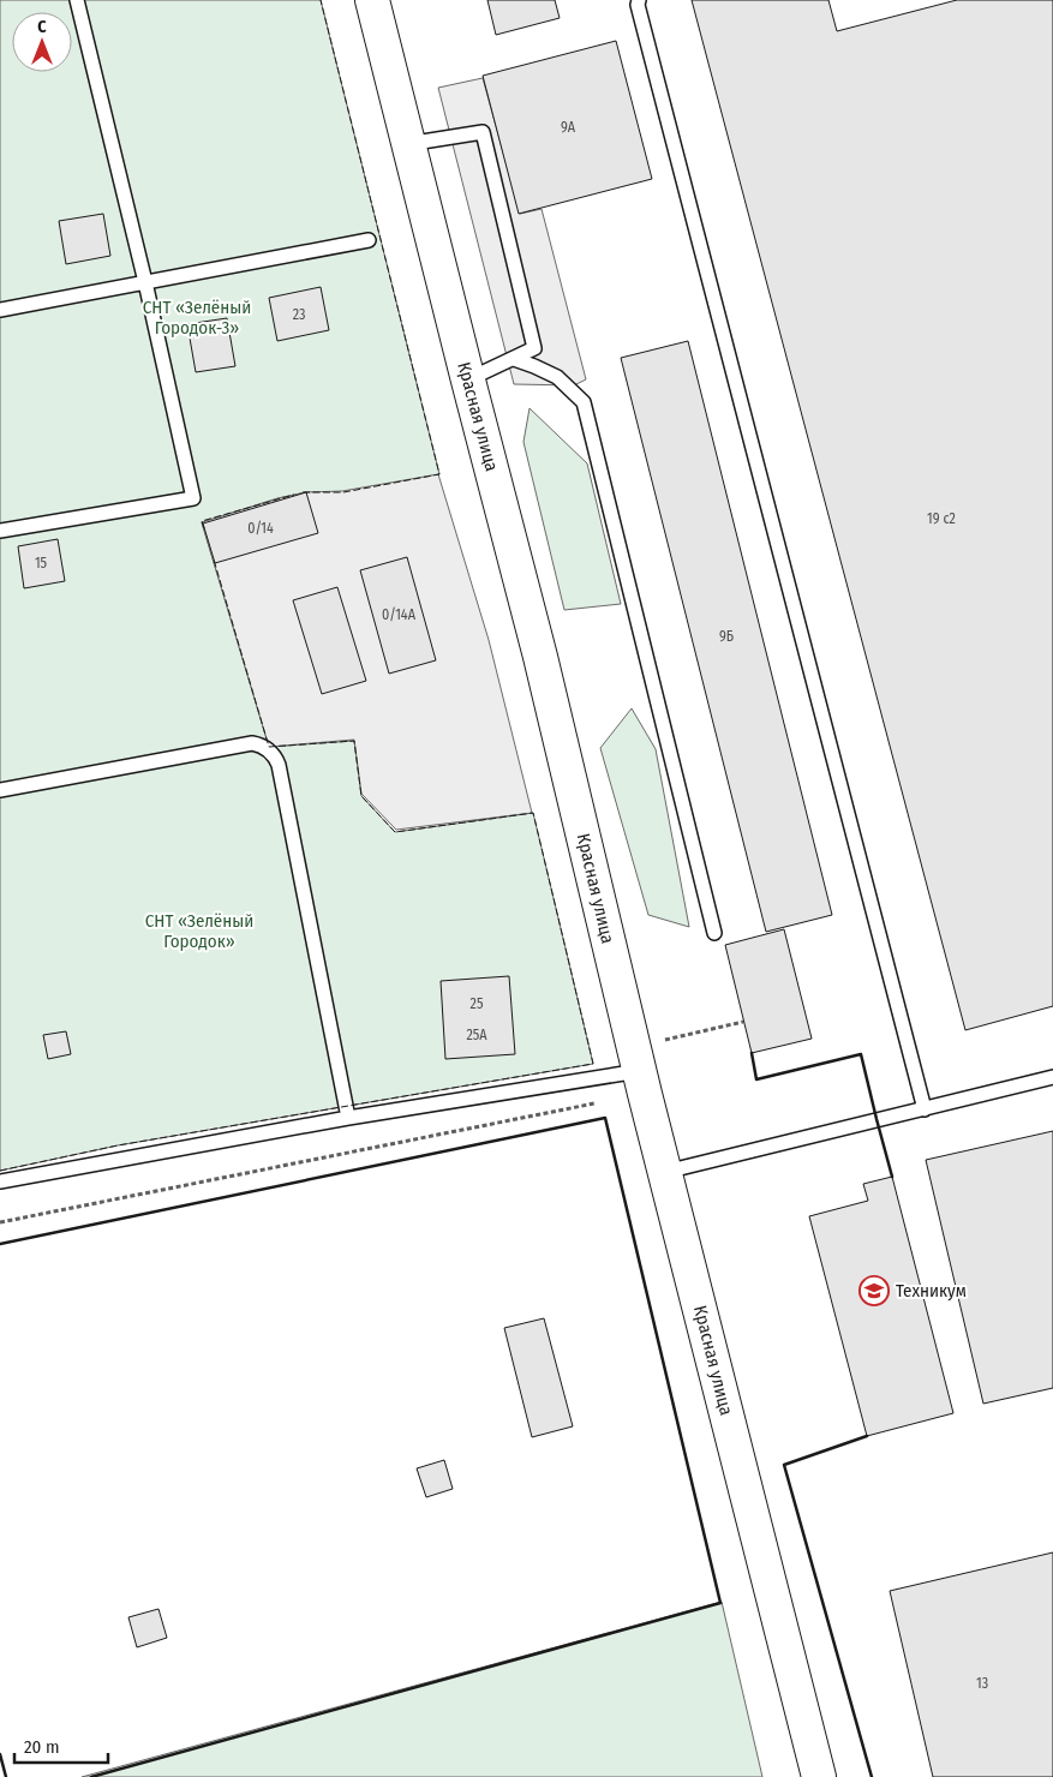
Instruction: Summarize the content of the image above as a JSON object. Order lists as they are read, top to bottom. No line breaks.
{"streets":{"main road":["Красная улица"]},"parks":["СНТ «Зелёный Городок-3»","СНТ «Зелёный Городок»"],"places":{"school or university":["Техникум"]},"house_numbers":["9А","23","19 с2","0/14","15","0/14А","9Б","25","25А","13"],"scale_bar":"20 m","north":"top"}
